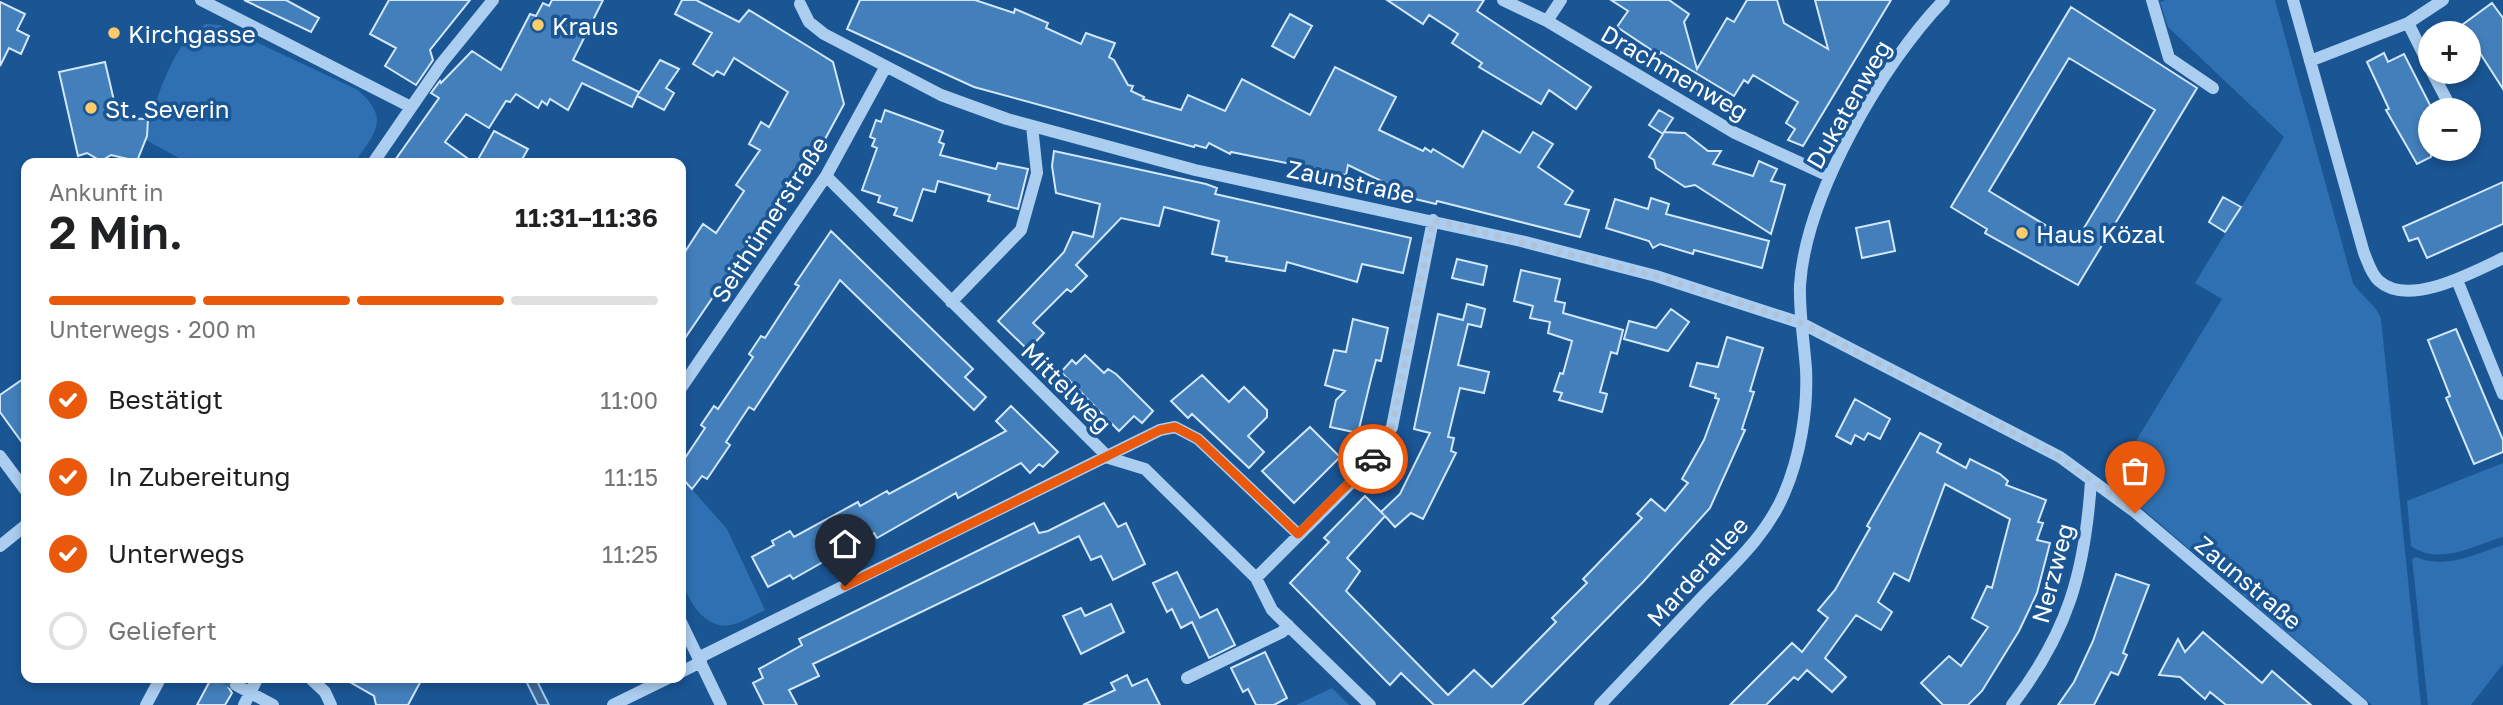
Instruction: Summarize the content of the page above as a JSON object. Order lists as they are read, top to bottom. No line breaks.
{"streets":{"street":["Drachmenweg","Dukatenweg","Zaunstraße","Seithümerstraße","Mittelweg","Marderallee","Nerzweg"]},"crossings":[["Drachmenweg","Dukatenweg"],["Dukatenweg","Zaunstraße"],["Dukatenweg","Marderallee"],["Zaunstraße","Seithümerstraße"],["Zaunstraße","Marderallee"],["Zaunstraße","Nerzweg"],["Seithümerstraße","Mittelweg"]],"places":["Kraus","Kirchgasse","St. Severin","Haus Közal"],"page":{"map_buttons":["+","−"],"heading":["2 Min.","Ankunft in","11:31–11:36"],"bar":"Unterwegs · 200 m","list":[["Bestätigt","11:00"],["In Zubereitung","11:15"],["Unterwegs","11:25"],"Geliefert"]}}
